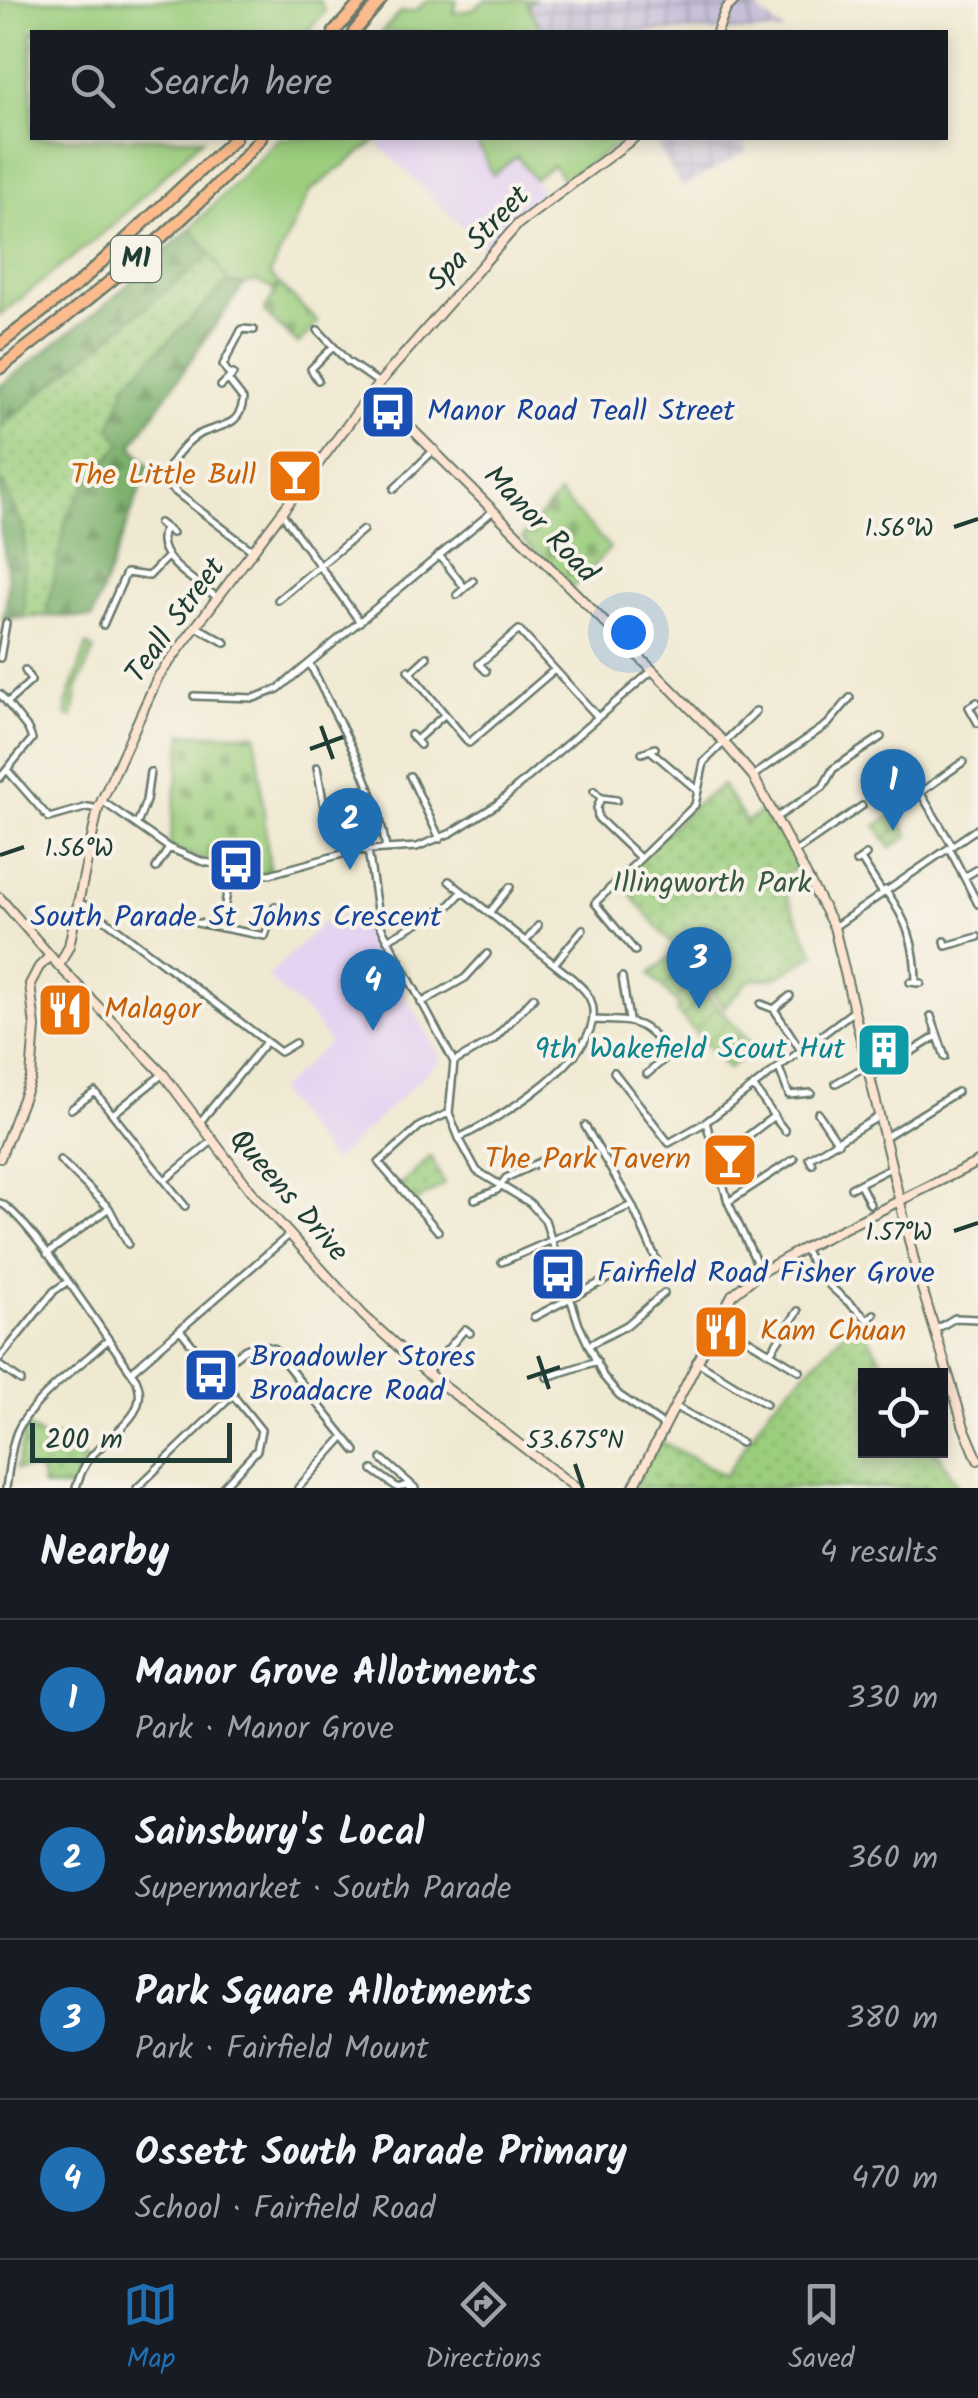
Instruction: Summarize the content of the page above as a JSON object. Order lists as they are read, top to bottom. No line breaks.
{"streets":{"highway":["M1"],"street":["Spa Street","Manor Road","Teall Street","Queens Drive"]},"crossings":[["Spa Street","Manor Road"],["Spa Street","Teall Street"],["Manor Road","Teall Street"],["Teall Street","Queens Drive"]],"parks":["Illingworth Park"],"places":{"bus stop":["Manor Road Teall Street","South Parade St Johns Crescent","Fairfield Road Fisher Grove","Broadowler Stores Broadacre Road"],"bar":["The Little Bull","The Park Tavern"],"restaurant":["Malagor","Kam Chuan"],"building":["9th Wakefield Scout Hut"]},"scale_bar":"200 m","page":{"search":"Search here","pins":["1","2","3","4"],"scale":"200 m","heading":["Nearby","4 results"],"list":[{"mark":"1","name":"Manor Grove Allotments","note":"Park · Manor Grove","value":"330 m"},{"mark":"2","name":"Sainsbury's Local","note":"Supermarket · South Parade","value":"360 m"},{"mark":"3","name":"Park Square Allotments","note":"Park · Fairfield Mount","value":"380 m"},{"mark":"4","name":"Ossett South Parade Primary","note":"School · Fairfield Road","value":"470 m"}],"nav":["Map","Directions","Saved"]},"coordinates":["1.56°W","1.57°W","53.675°N"]}
